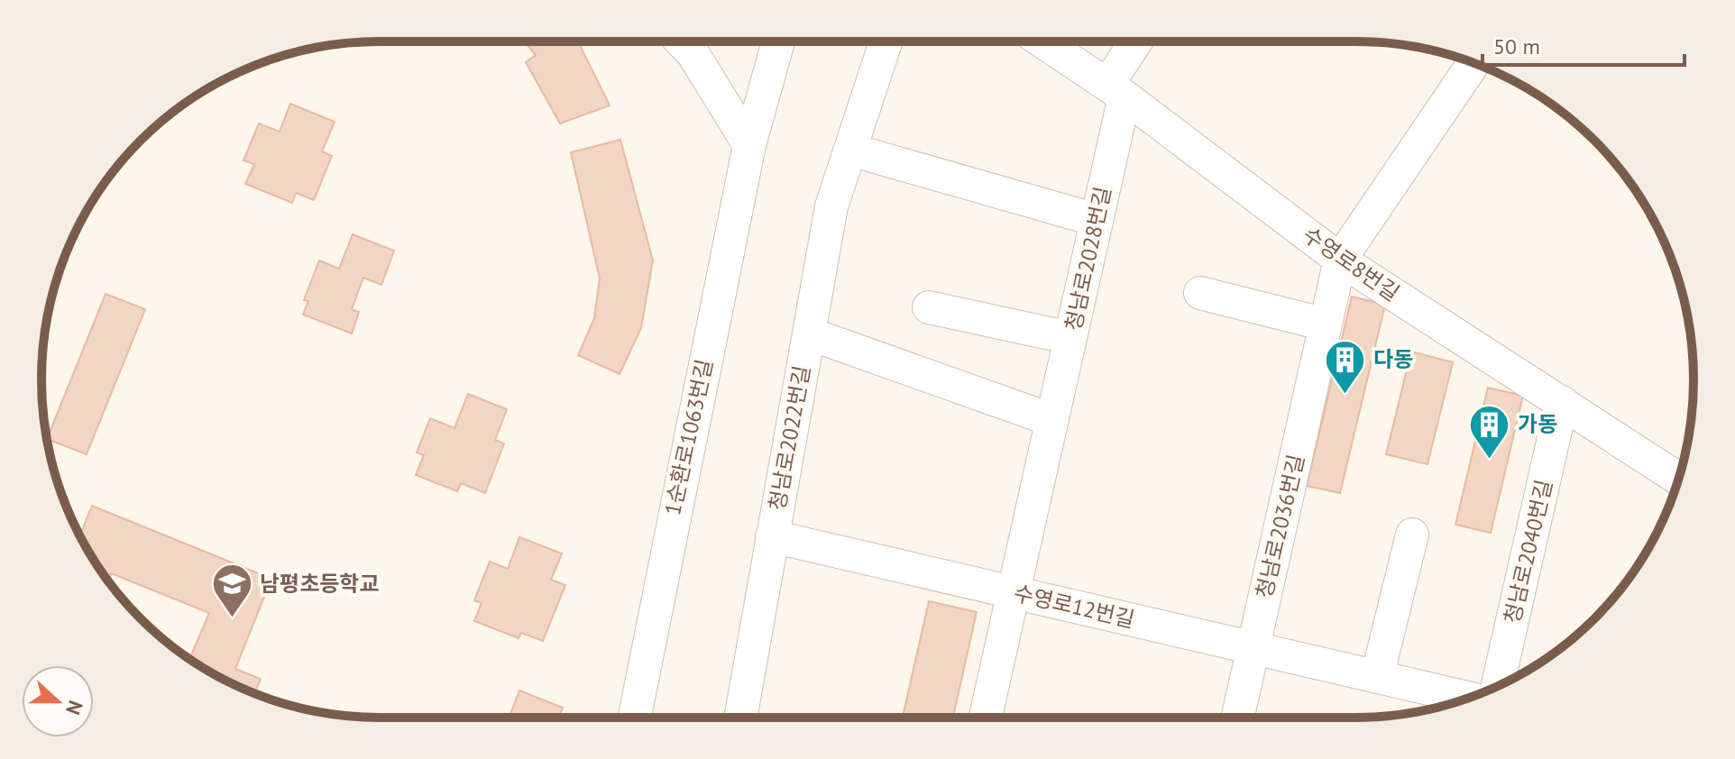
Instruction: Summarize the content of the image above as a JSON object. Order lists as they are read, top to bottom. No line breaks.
{"streets":{"street":["청남로2028번길","수영로8번길","1순환로1063번길","청남로2022번길","청남로2036번길","청남로2040번길","수영로12번길"]},"crossings":[["청남로2028번길","수영로8번길"],["청남로2028번길","수영로12번길"],["수영로8번길","청남로2036번길"],["수영로8번길","청남로2040번길"],["청남로2022번길","수영로12번길"],["청남로2036번길","수영로12번길"]],"places":{"building":["다동","가동"],"school or university":["남평초등학교"]},"scale_bar":"50 m","north":"right"}
